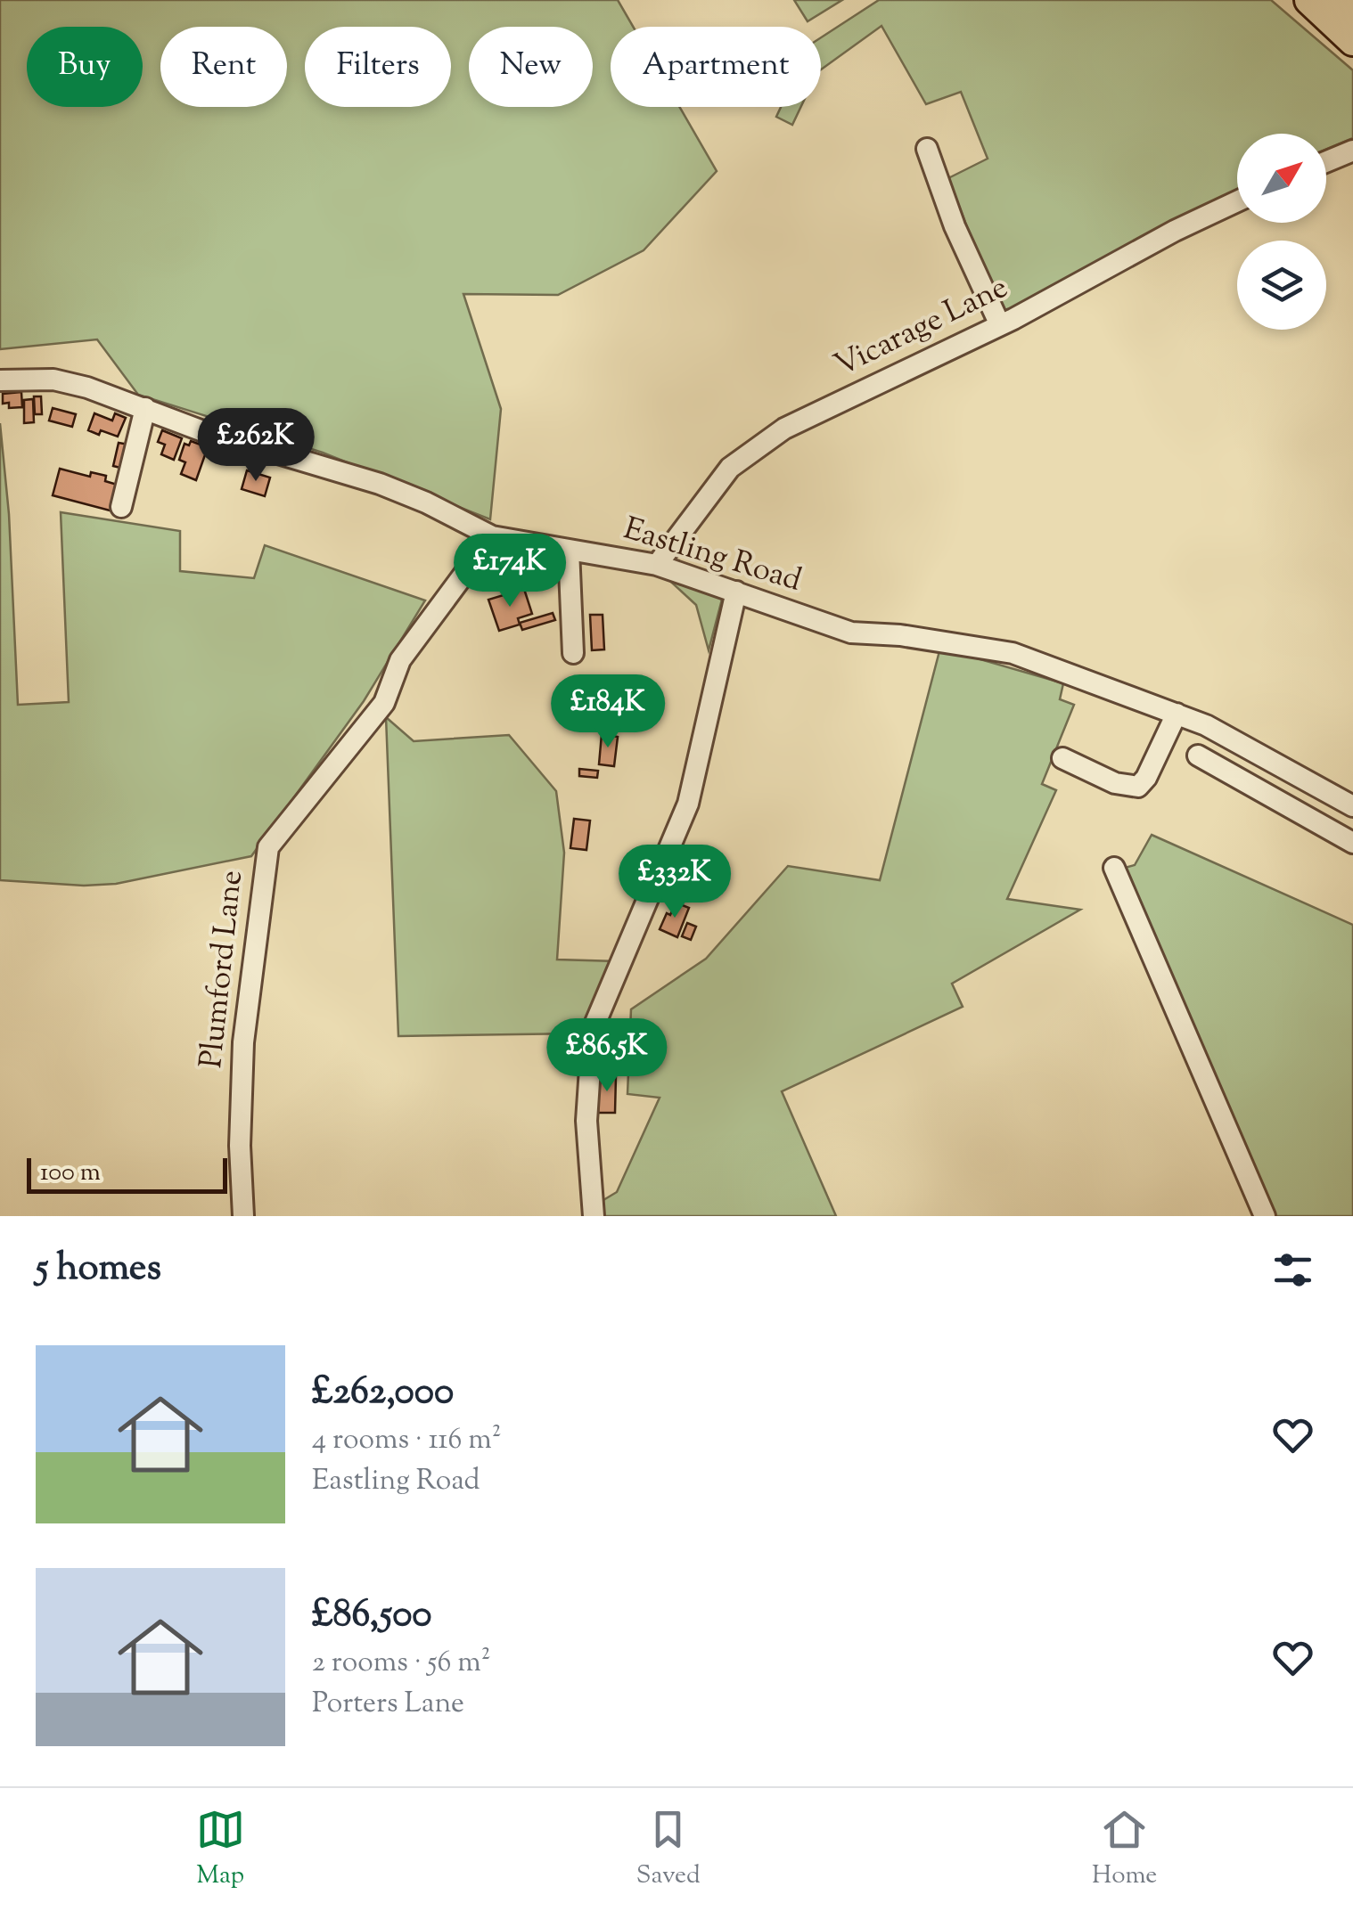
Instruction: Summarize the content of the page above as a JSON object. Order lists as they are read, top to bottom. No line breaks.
{"streets":{"street":["Vicarage Lane","Eastling Road","Plumford Lane"]},"crossings":[["Vicarage Lane","Eastling Road"],["Eastling Road","Plumford Lane"]],"scale_bar":"100 m","north":"top right","page":{"chip":["Buy","Rent","Filters","New","Apartment"],"price":["£262K","£174K","£184K","£332K","£86.5K"],"scale":"100 m","heading":"5 homes","list":[{"name":"£262,000","note":"4 rooms · 116 m² · Eastling Road"},{"name":"£86,500","note":"2 rooms · 56 m² · Porters Lane"}],"tabs":["Map","Saved","Home"]}}
